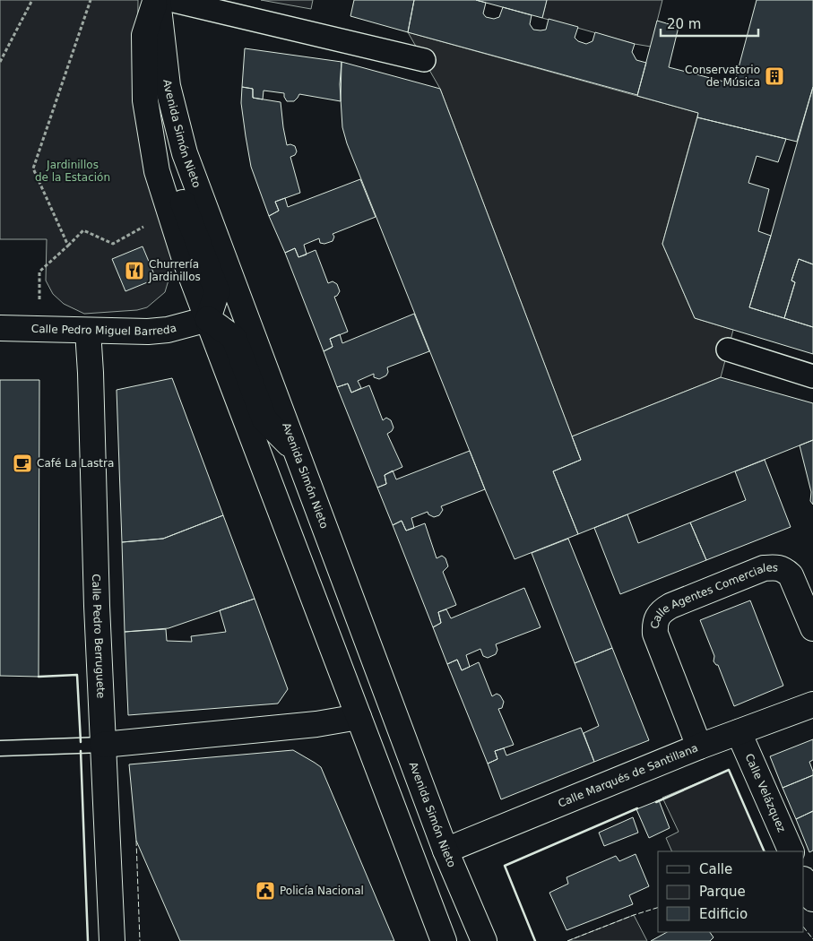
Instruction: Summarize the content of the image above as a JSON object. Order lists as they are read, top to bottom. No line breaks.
{"streets":{"main road":["Avenida Simón Nieto","Calle Pedro Miguel Barreda","Calle Agentes Comerciales","Calle Pedro Berruguete","Calle Marqués de Santillana","Calle Velázquez"]},"crossings":[["Avenida Simón Nieto","Calle Pedro Miguel Barreda"],["Avenida Simón Nieto","Calle Marqués de Santillana"],["Calle Pedro Miguel Barreda","Calle Pedro Berruguete"],["Calle Agentes Comerciales","Calle Marqués de Santillana"],["Calle Marqués de Santillana","Calle Velázquez"]],"parks":["Jardinillos de la Estación"],"places":{"building":["Conservatorio de Música"],"restaurant":["Churrería Jardinillos"],"cafe":["Café La Lastra"],"public building":["Policía Nacional"]},"legend":["Calle","Parque","Edificio"],"scale_bar":"20 m"}
